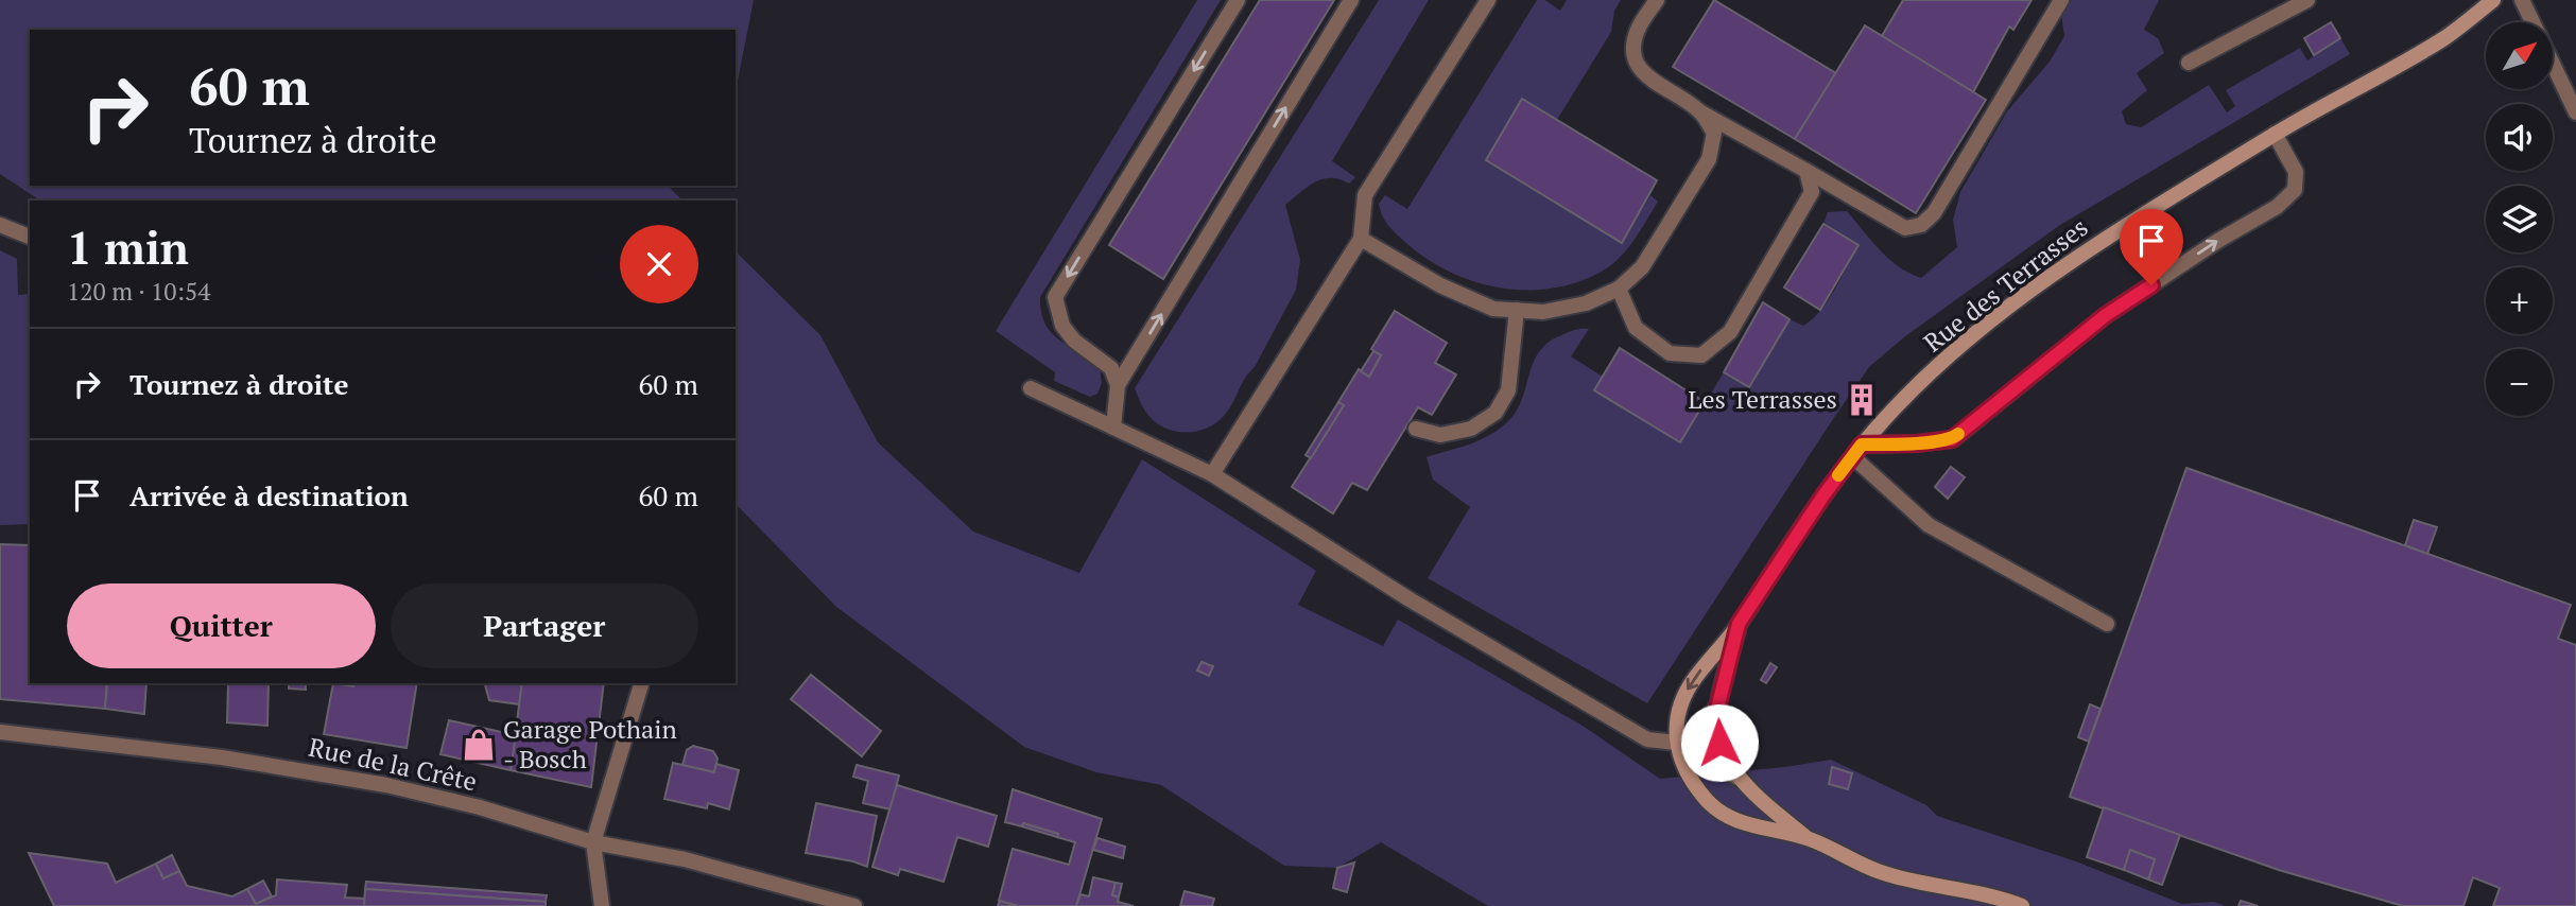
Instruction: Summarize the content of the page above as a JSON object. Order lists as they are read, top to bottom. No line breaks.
{"streets":{"street":["Rue des Terrasses","Rue de la Crête"]},"places":{"building":["Les Terrasses"],"shop":["Garage Pothain - Bosch"]},"north":"top right","page":{"map_buttons":["+","−"],"turn":["60 m","Tournez à droite"],"heading":["1 min","120 m · 10:54"],"list":[{"name":"Tournez à droite","value":"60 m"},{"name":"Arrivée à destination","value":"60 m"}],"buttons":["Quitter","Partager"]}}
